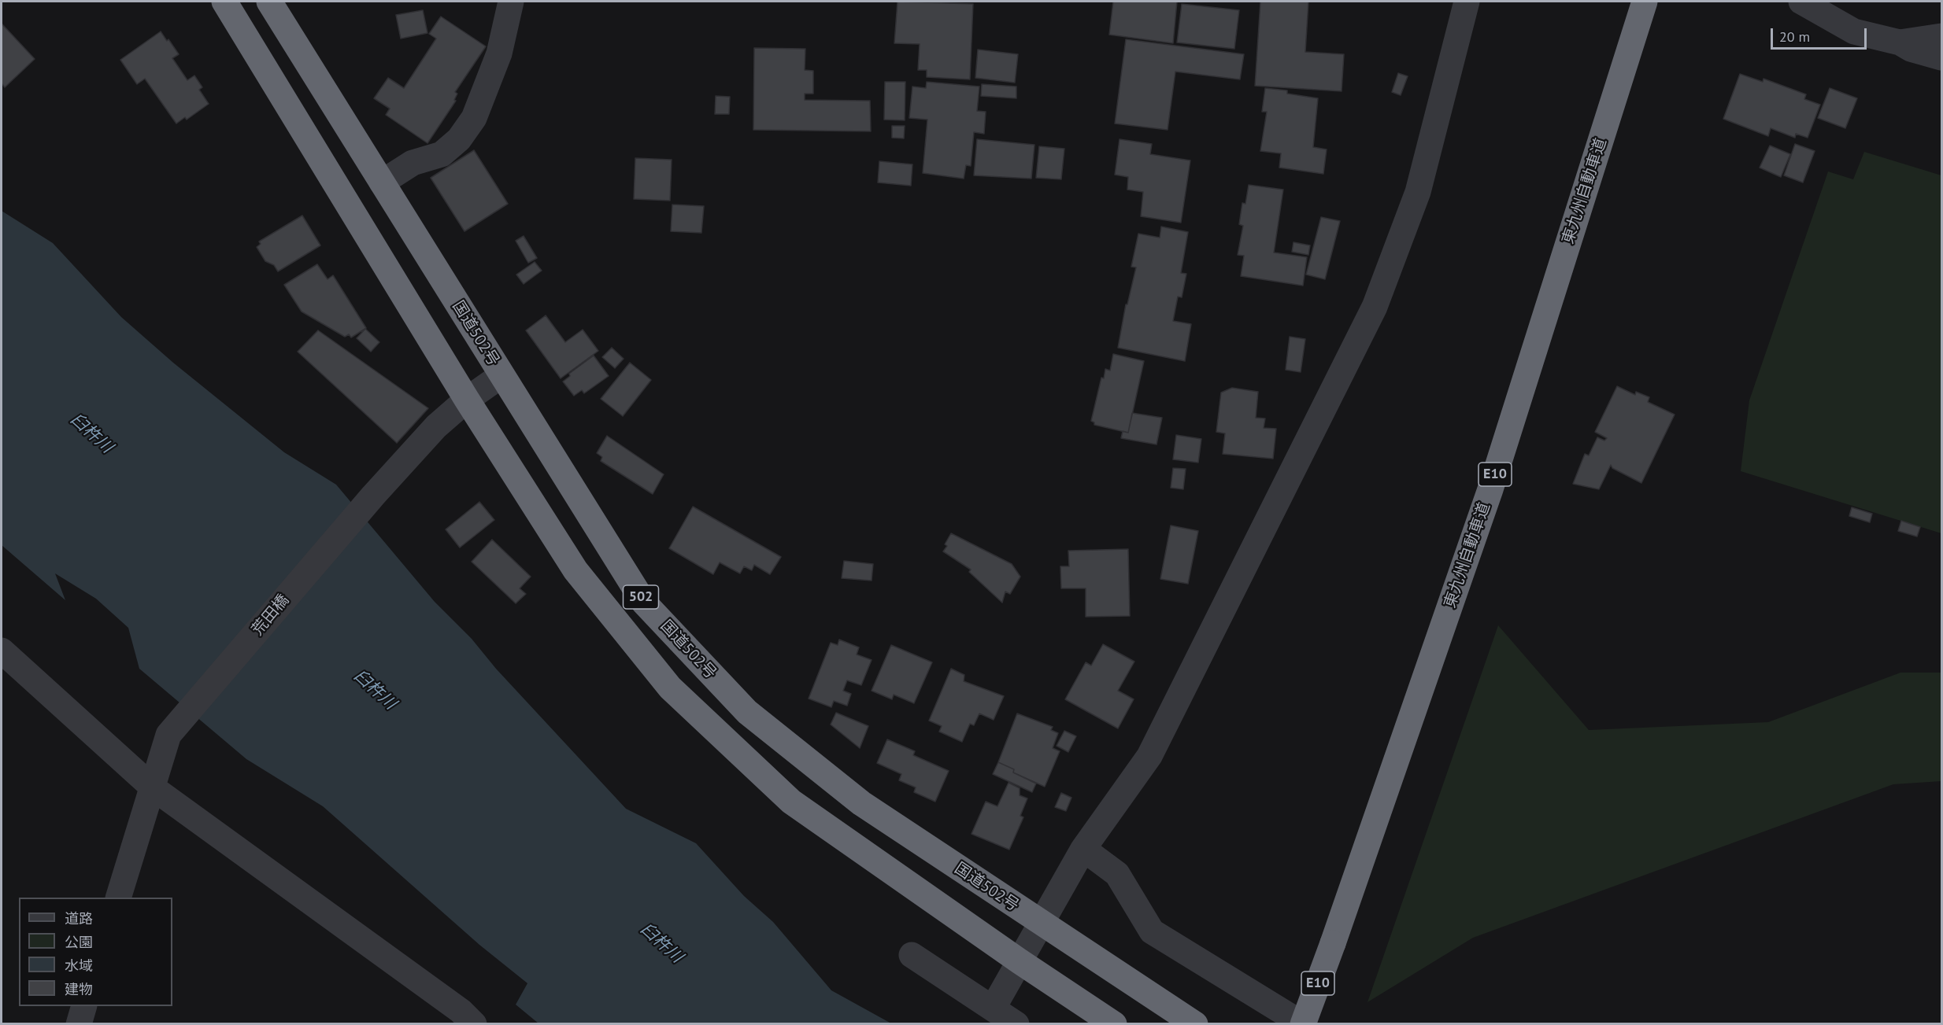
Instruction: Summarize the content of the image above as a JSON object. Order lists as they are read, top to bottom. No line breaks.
{"streets":{"highway":["東九州自動車道","国道502号","E10","502"],"street":["荒田橋"]},"crossings":[["国道502号","荒田橋"],["502","荒田橋"]],"water":["臼杵川"],"legend":["道路","公園","水域","建物"],"scale_bar":"20 m"}
